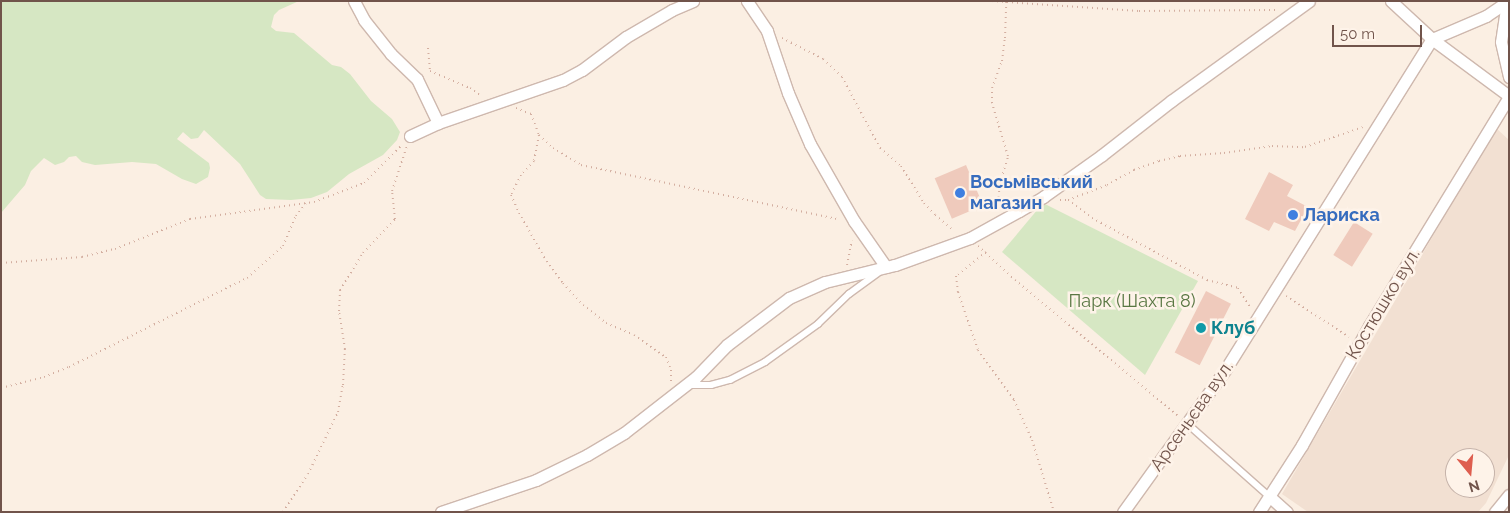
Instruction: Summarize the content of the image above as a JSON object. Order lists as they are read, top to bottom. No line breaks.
{"streets":{"street":["Костюшко вул.","Арсеньєва вул."]},"parks":["Парк (Шахта 8)"],"places":["Восьмівський магазин","Лариска","Клуб"],"scale_bar":"50 m","north":"bottom"}
